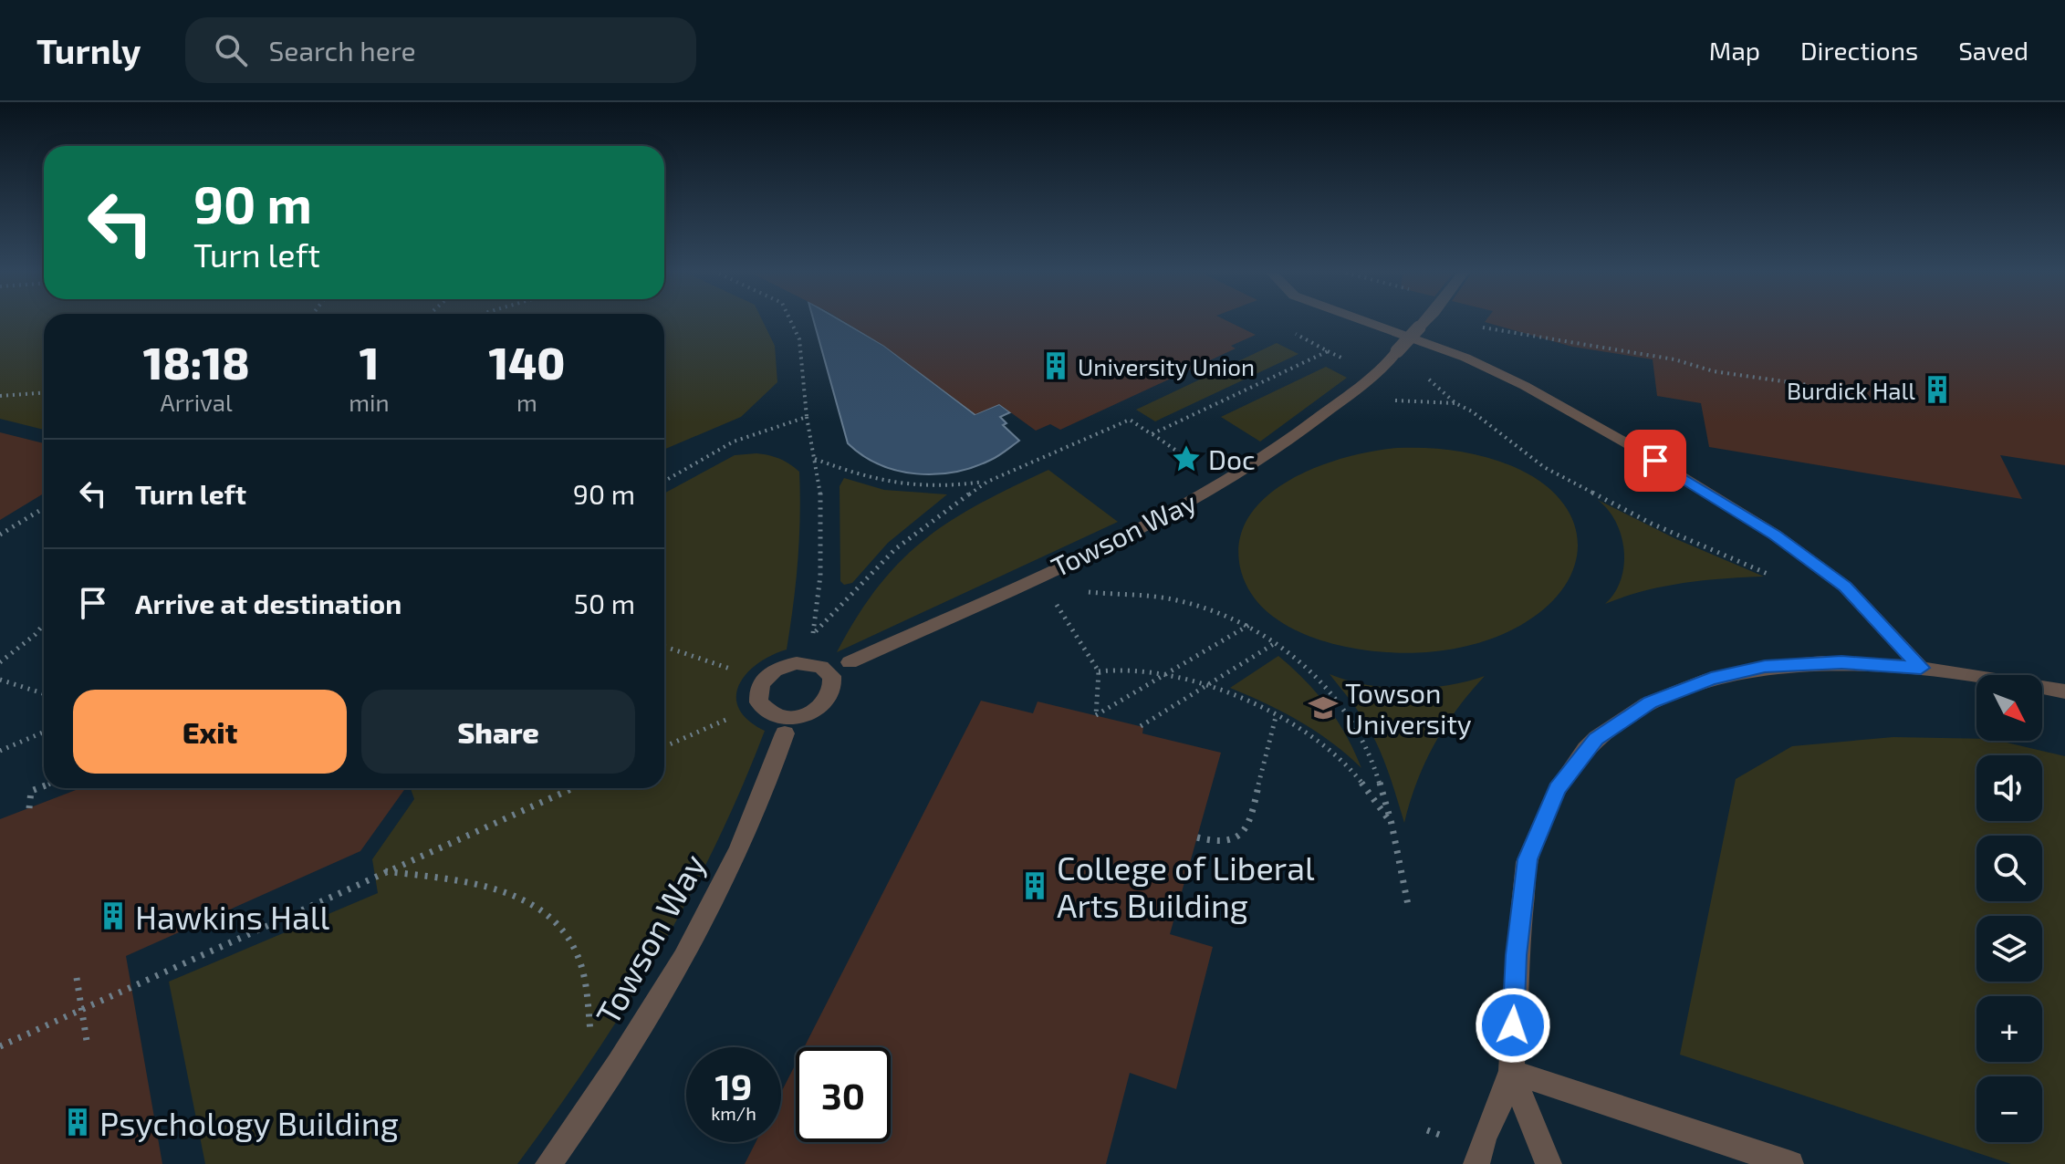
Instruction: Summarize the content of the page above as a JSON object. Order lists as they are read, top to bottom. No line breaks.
{"streets":{"street":["Towson Way"]},"places":{"building":["University Union","Burdick Hall","College of Liberal Arts Building","Hawkins Hall","Psychology Building"],"place":["Doc"],"school or university":["Towson University"]},"north":"bottom right","page":{"header":"Turnly","search":"Search here","nav":["Map","Directions","Saved"],"turn":["90 m","Turn left"],"eta":["18:18","Arrival","1","min","140","m"],"list":[{"name":"Turn left","value":"90 m"},{"name":"Arrive at destination","value":"50 m"}],"map_buttons":["+","−"],"buttons":["Exit","Share"],"speed":"19 km/h","limit":"30"}}
